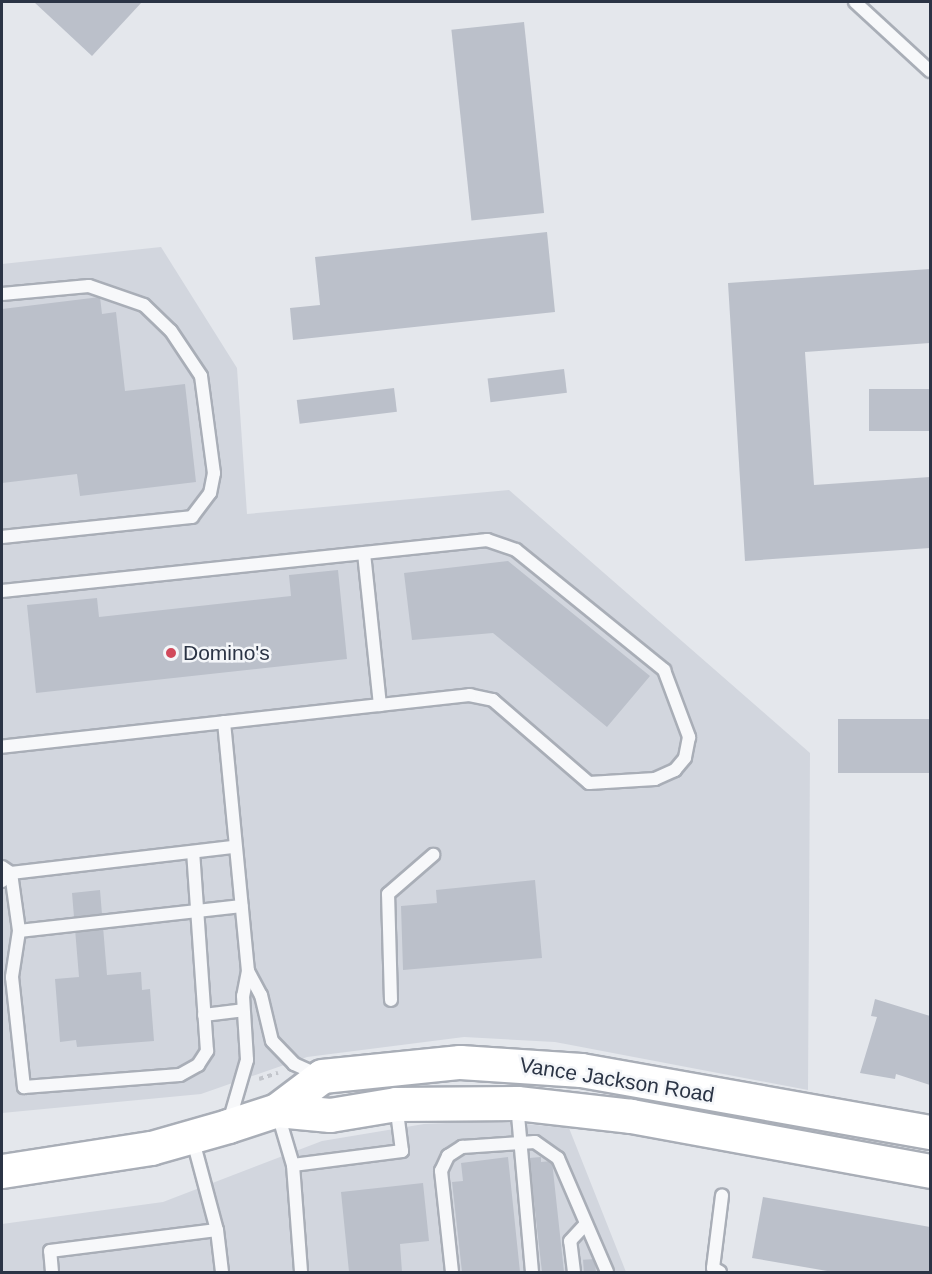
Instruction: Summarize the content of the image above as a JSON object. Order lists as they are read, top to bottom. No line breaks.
{"streets":{"main road":["Vance Jackson Road"]},"places":["Domino's"]}
